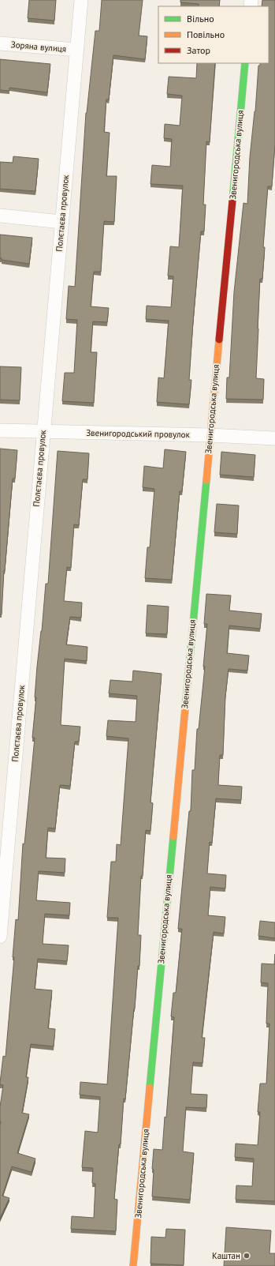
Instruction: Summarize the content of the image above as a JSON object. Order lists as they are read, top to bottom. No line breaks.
{"streets":{"street":["Зоряна вулиця","Звенигородська вулиця","Полєтаєва провулок","Звенигородський провулок"]},"crossings":[["Зоряна вулиця","Полєтаєва провулок"],["Звенигородська вулиця","Звенигородський провулок"],["Полєтаєва провулок","Звенигородський провулок"]],"places":["Каштан"],"legend":["Вільно","Повільно","Затор"]}
